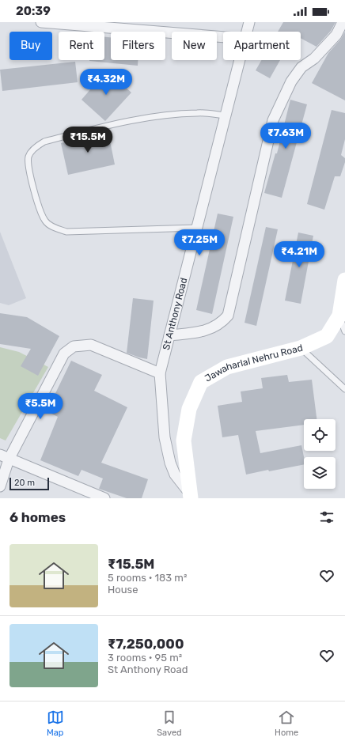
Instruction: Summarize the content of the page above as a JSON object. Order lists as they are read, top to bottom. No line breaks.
{"streets":{"main road":["Jawaharlal Nehru Road"],"street":["St Anthony Road"]},"crossings":[["St Anthony Road","Jawaharlal Nehru Road"]],"scale_bar":"20 m","page":{"status":"20:39","chip":["Buy","Rent","Filters","New","Apartment"],"price":["₹4.32M","₹7.63M","₹15.5M","₹7.25M","₹4.21M","₹5.5M"],"scale":"20 m","heading":"6 homes","list":[{"name":"₹15.5M","note":"5 rooms · 183 m² · House"},{"name":"₹7,250,000","note":"3 rooms · 95 m² · St Anthony Road"}],"tabs":["Map","Saved","Home"]}}
